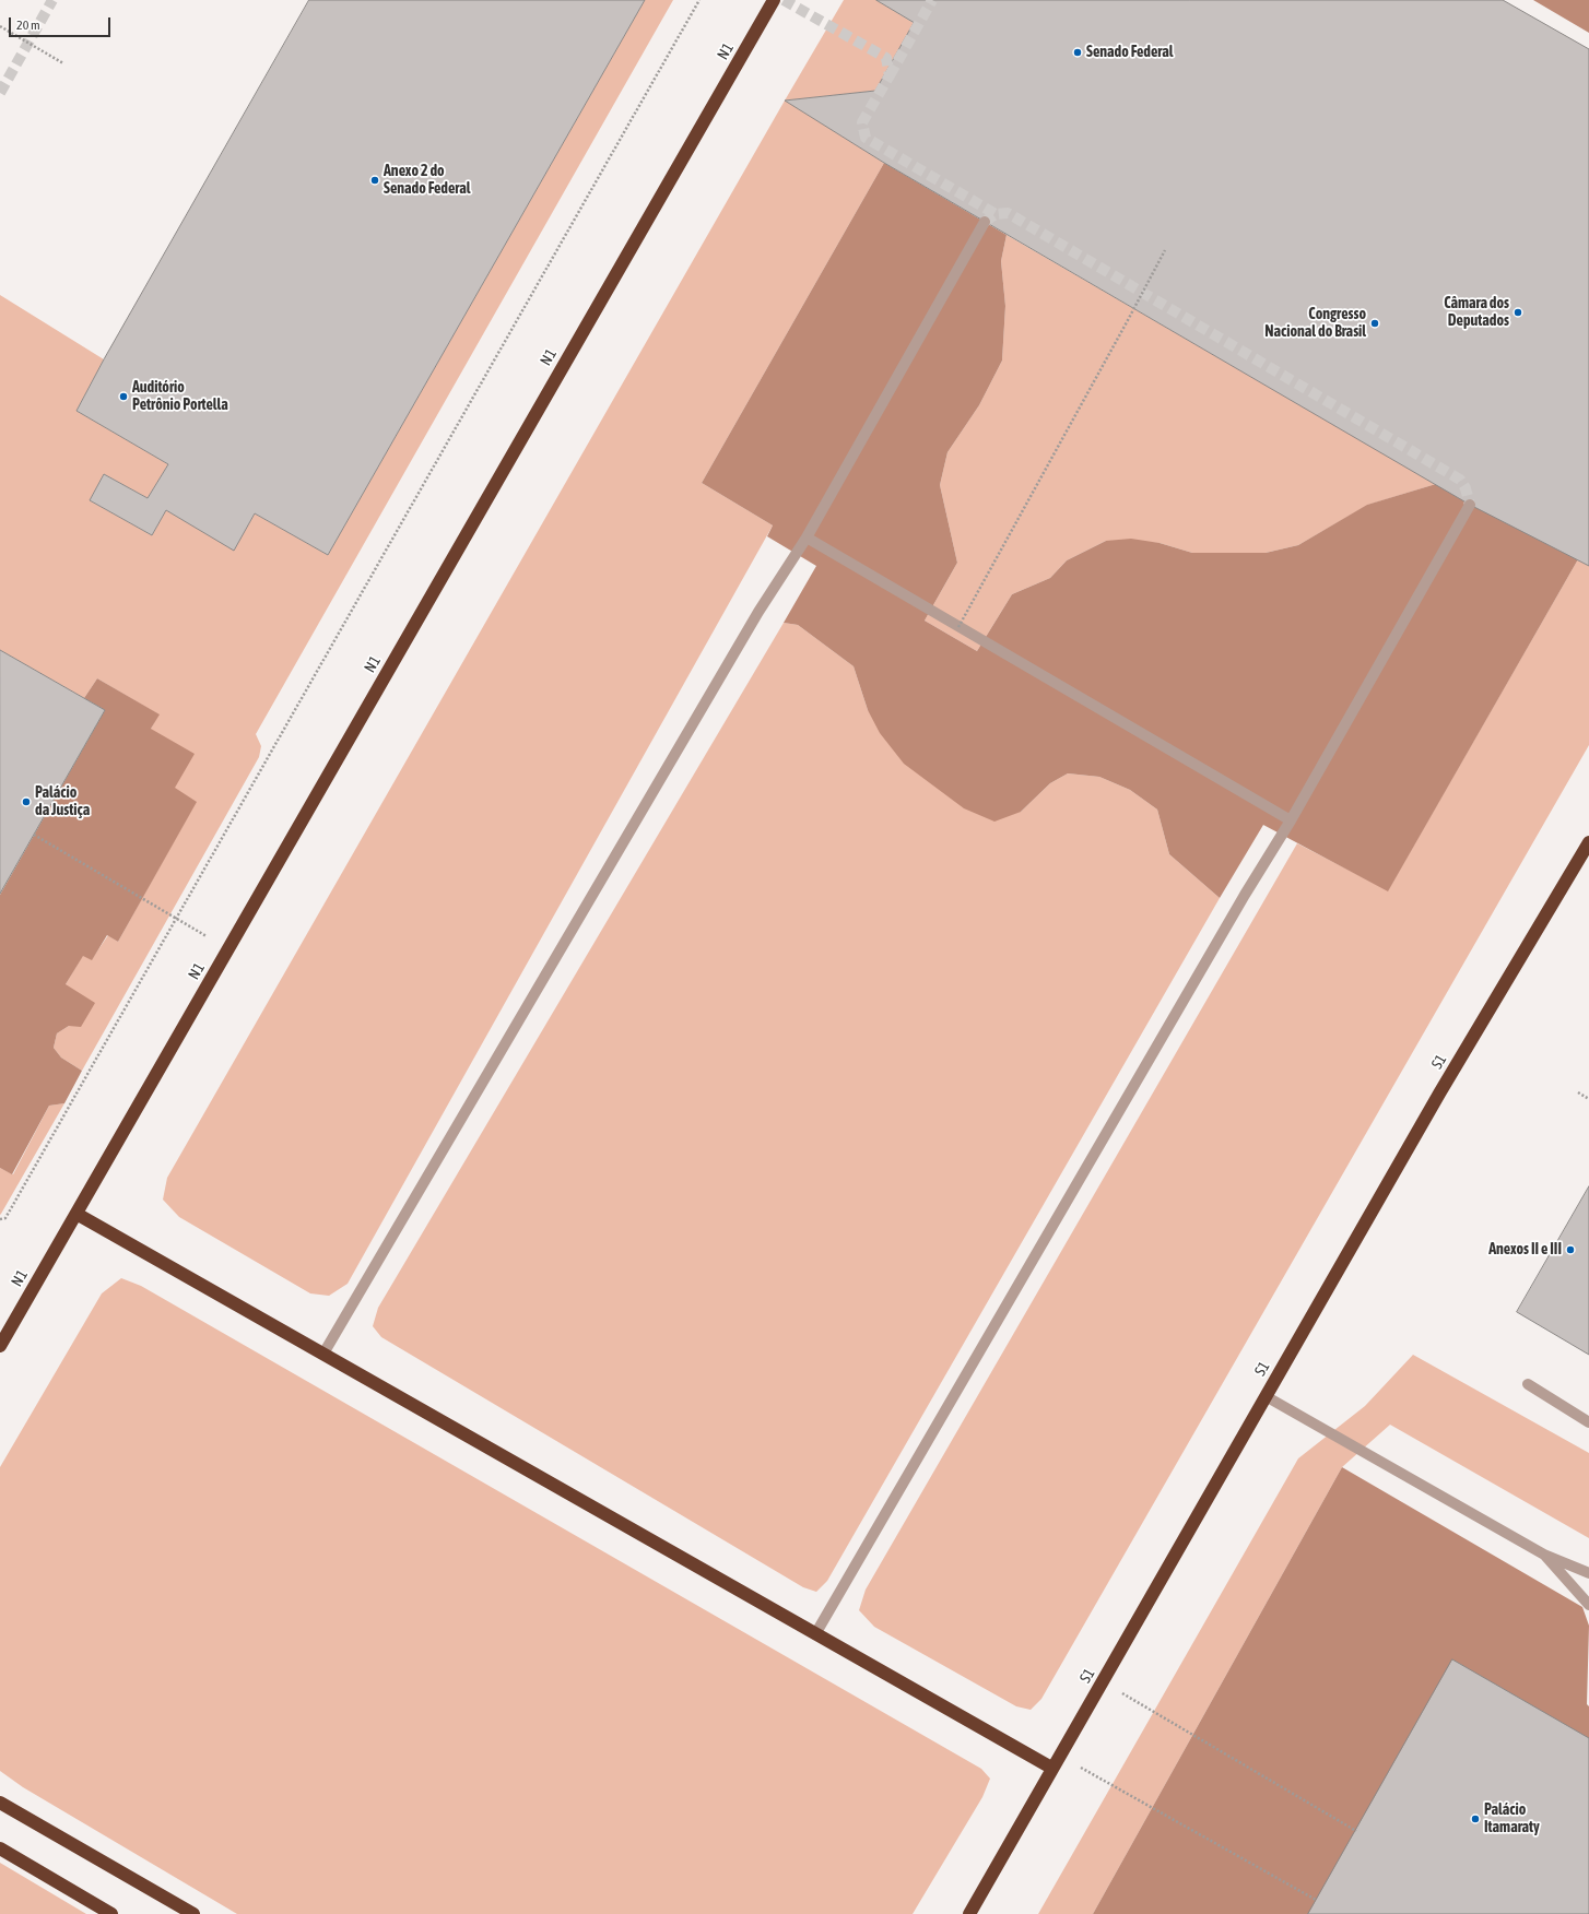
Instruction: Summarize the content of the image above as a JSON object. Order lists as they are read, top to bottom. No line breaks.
{"streets":{"highway":["N1","S1"]},"places":["Senado Federal","Anexo 2 do Senado Federal","Câmara dos Deputados","Congresso Nacional do Brasil","Auditório Petrônio Portella","Palácio da Justiça","Anexos II e III","Palácio Itamaraty"],"scale_bar":"20 m"}
